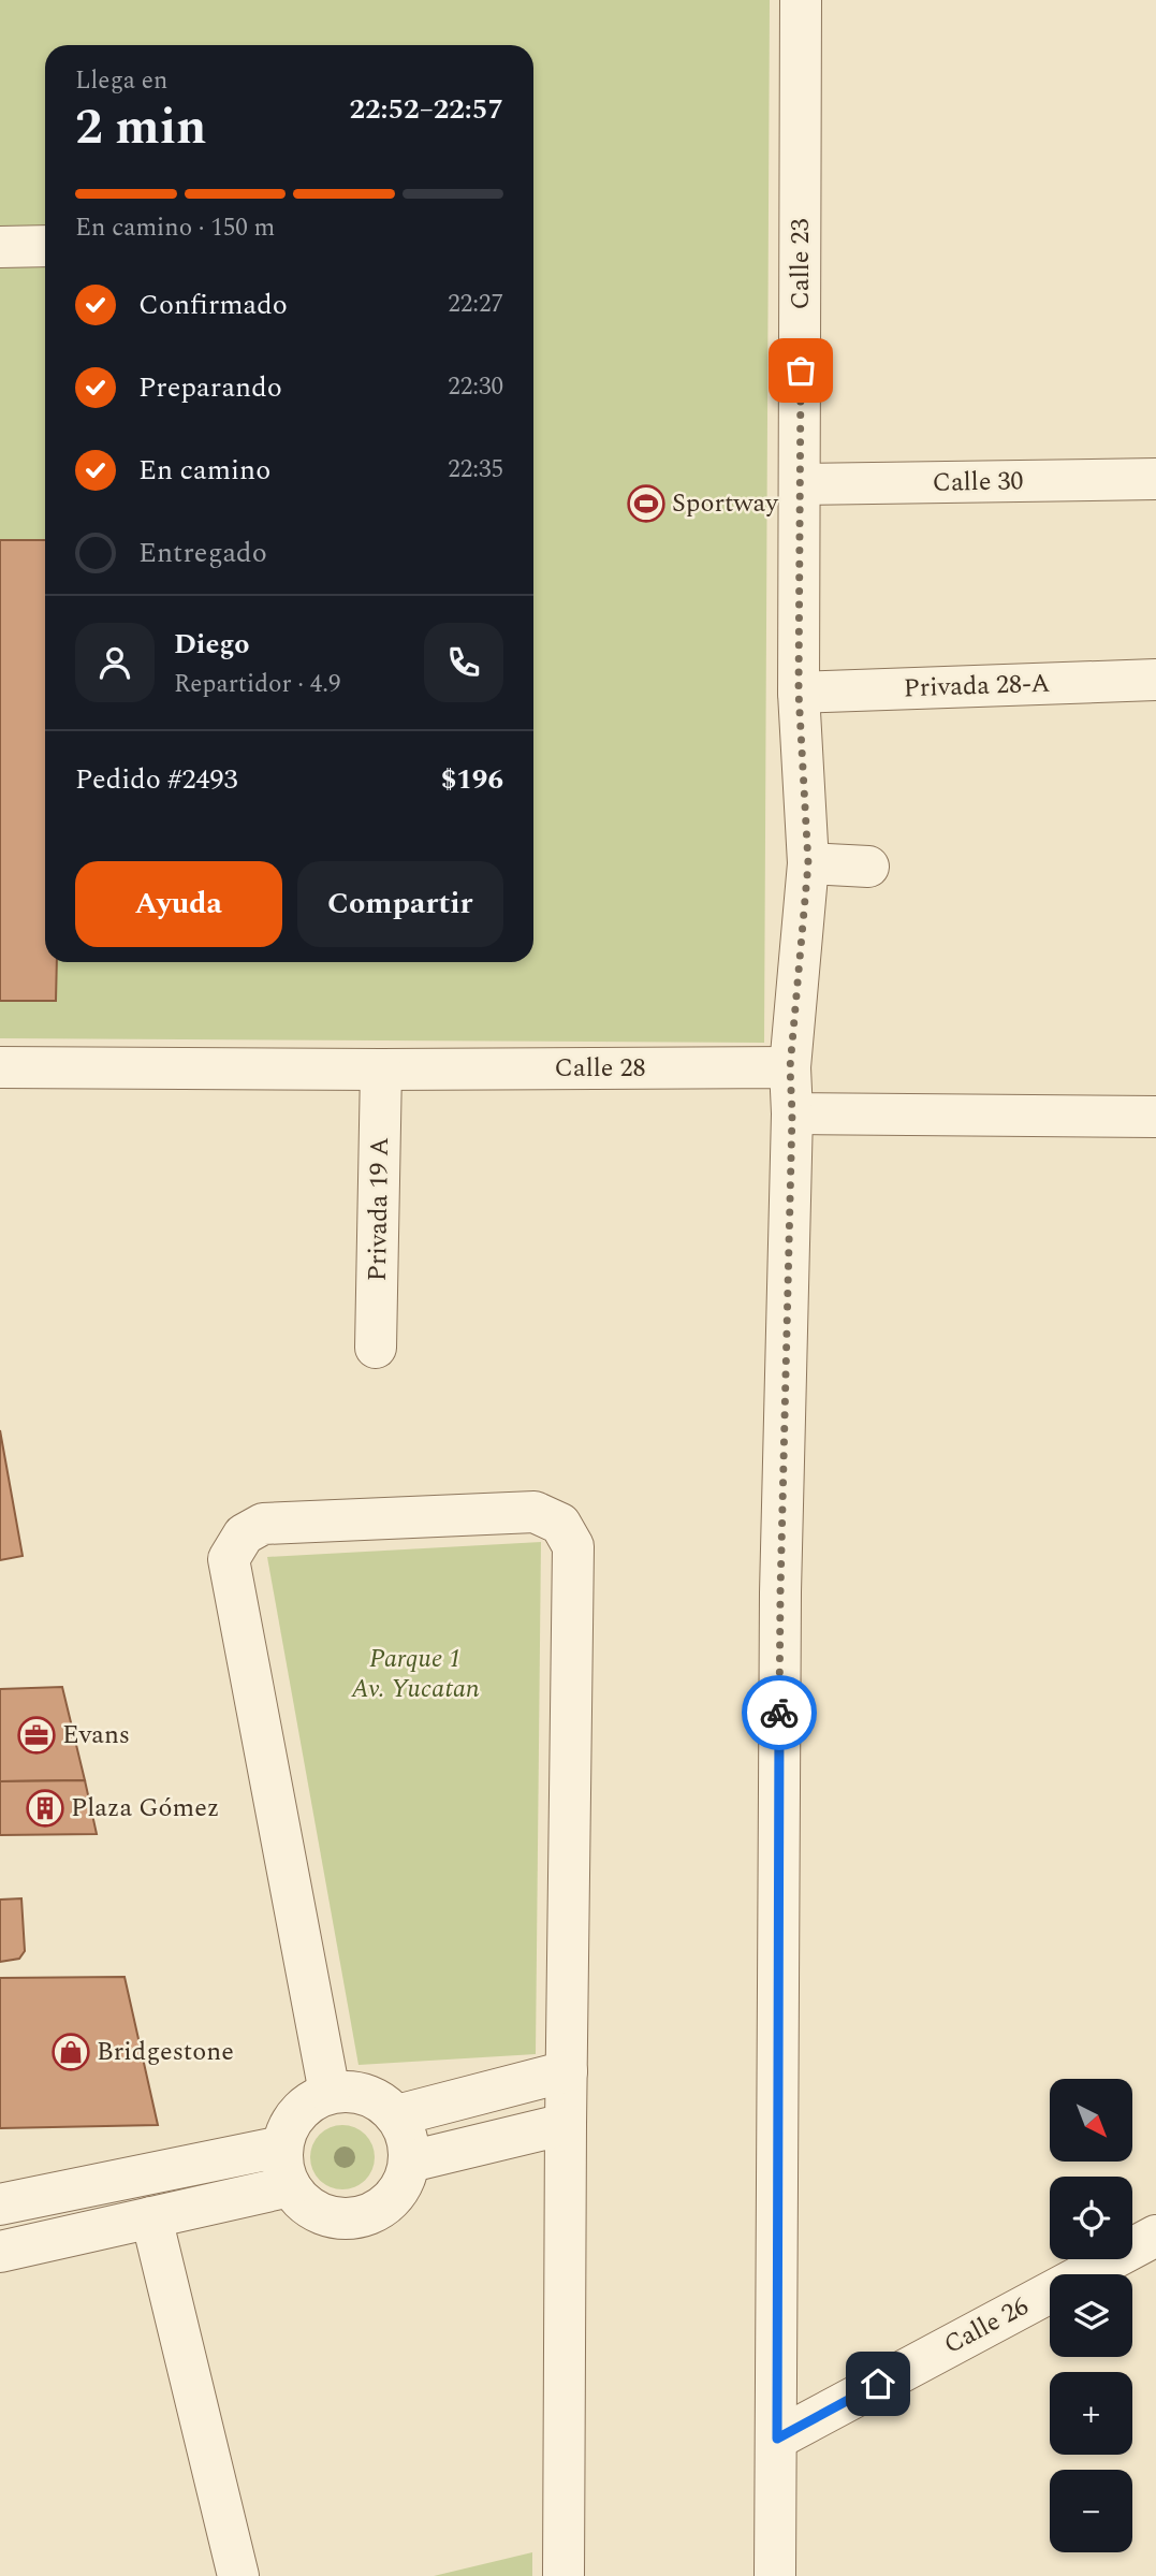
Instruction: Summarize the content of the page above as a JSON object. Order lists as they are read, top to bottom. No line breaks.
{"streets":{"street":["Calle 23","Calle 30","Privada 28-A","Calle 28","Privada 19 A","Calle 26"]},"crossings":[["Calle 23","Calle 30"],["Calle 23","Privada 28-A"],["Calle 23","Calle 28"],["Calle 28","Privada 19 A"]],"parks":["Parque 1 Av. Yucatan"],"places":{"sports":["Sportway"],"office":["Evans"],"building":["Plaza Gómez"],"shop":["Bridgestone"]},"north":"bottom right","page":{"heading":["2 min","Llega en","22:52–22:57"],"panel":["Diego","Repartidor · 4.9","Pedido #2493","$196"],"bar":"En camino · 150 m","list":[["Confirmado","22:27"],["Preparando","22:30"],["En camino","22:35"],"Entregado"],"buttons":["Ayuda","Compartir"],"map_buttons":["+","−"]}}
